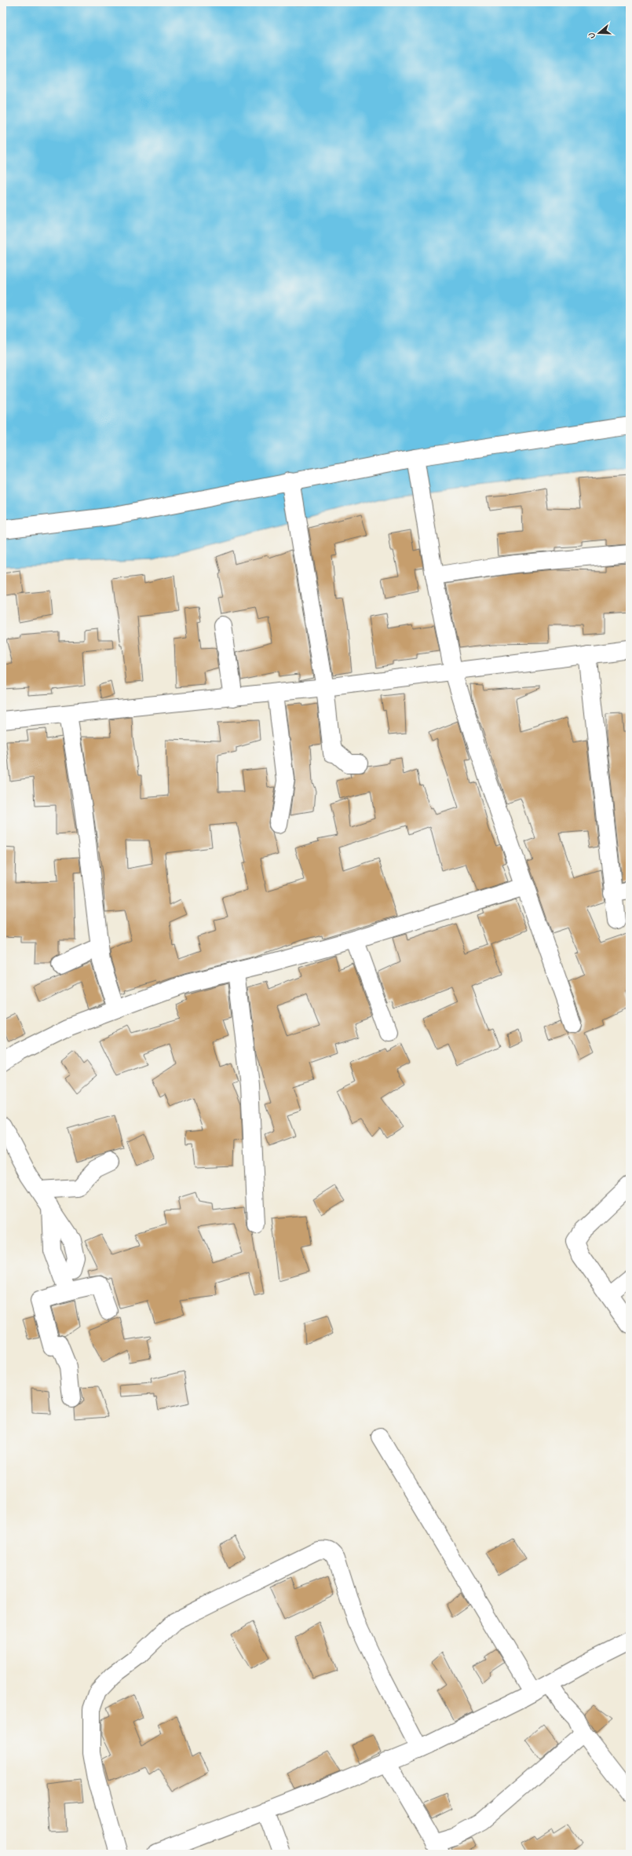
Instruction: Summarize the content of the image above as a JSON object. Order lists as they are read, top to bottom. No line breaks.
{"north":"left"}
